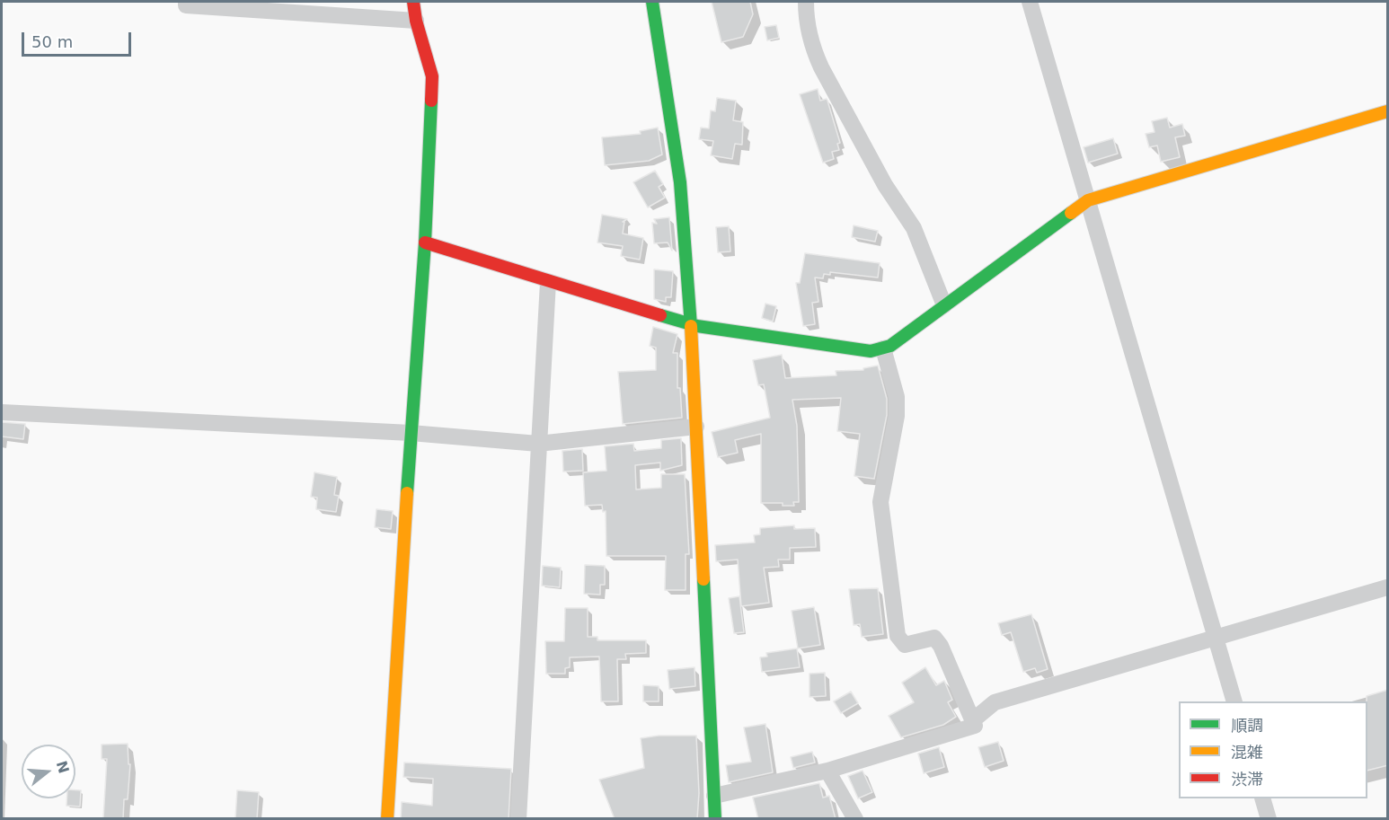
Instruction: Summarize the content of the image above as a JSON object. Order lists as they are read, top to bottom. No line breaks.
{"legend":["順調","混雑","渋滞"],"scale_bar":"50 m","north":"right"}
